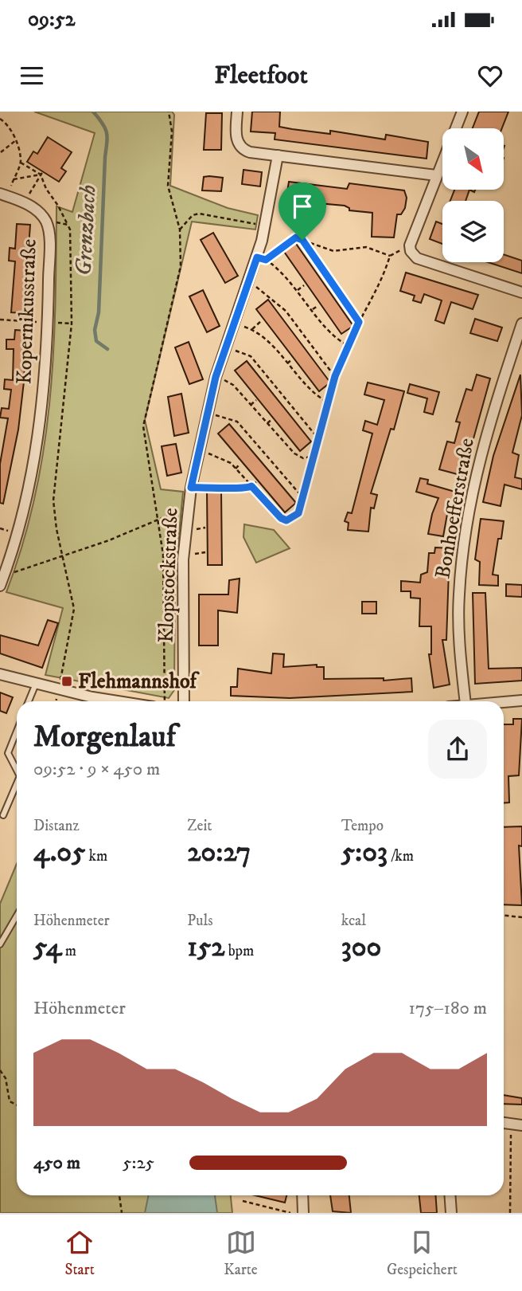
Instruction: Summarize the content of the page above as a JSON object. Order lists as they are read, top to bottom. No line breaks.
{"streets":{"street":["Kopernikusstraße","Bonhoefferstraße","Klopstockstraße"]},"water":["Grenzbach"],"places":{"transit":["Flehmannshof"]},"north":"bottom right","page":{"status":"09:52","header":"Fleetfoot","heading":["Morgenlauf","09:52 · 9 × 450 m"],"stats":[["Distanz","4.05 km"],["Zeit","20:27"],["Tempo","5:03 /km"],["Höhenmeter","54 m"],["Puls","152 bpm"],["kcal","300"]],"chart":["Höhenmeter","175–180 m"],"list":[{"name":"450 m","note":"5:25"}],"tabs":["Start","Karte","Gespeichert"]}}
